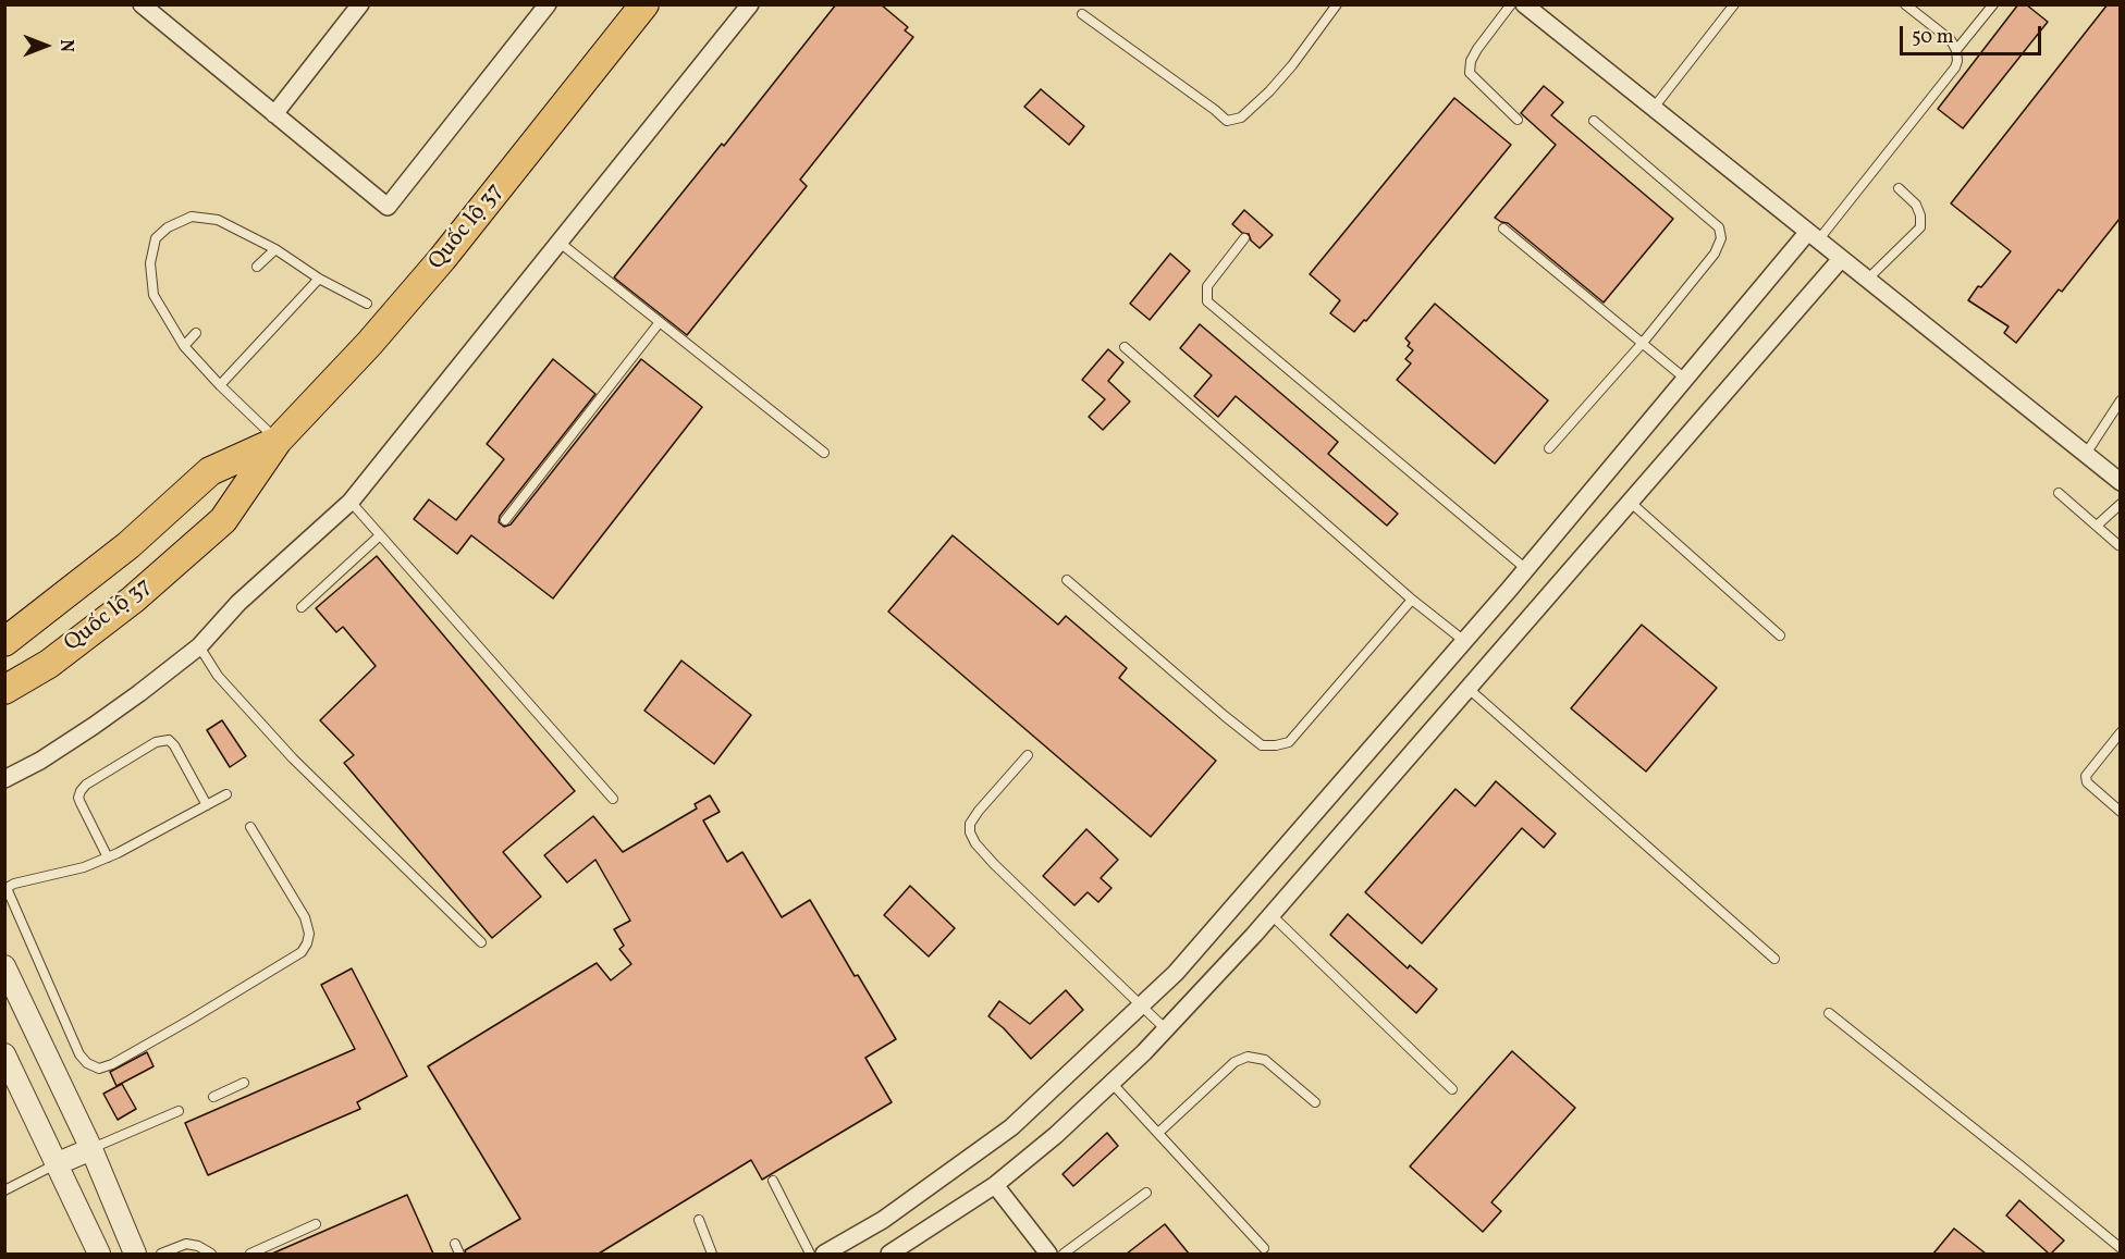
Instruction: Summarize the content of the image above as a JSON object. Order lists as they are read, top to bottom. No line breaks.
{"streets":{"highway":["Quốc lộ 37"]},"scale_bar":"50 m","north":"right"}
